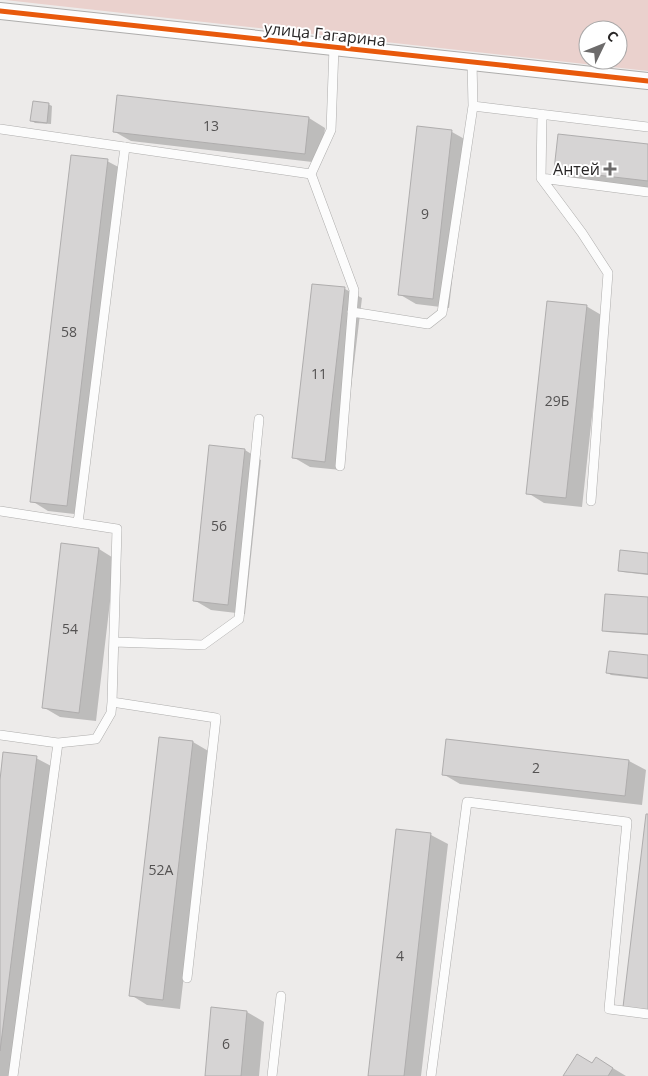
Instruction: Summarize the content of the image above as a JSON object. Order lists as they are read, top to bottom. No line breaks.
{"streets":{"street":["улица Гагарина"]},"places":{"health":["Антей"]},"house_numbers":["13","9","58","11","29Б","56","54","2","52А","4","6"],"north":"top right"}
